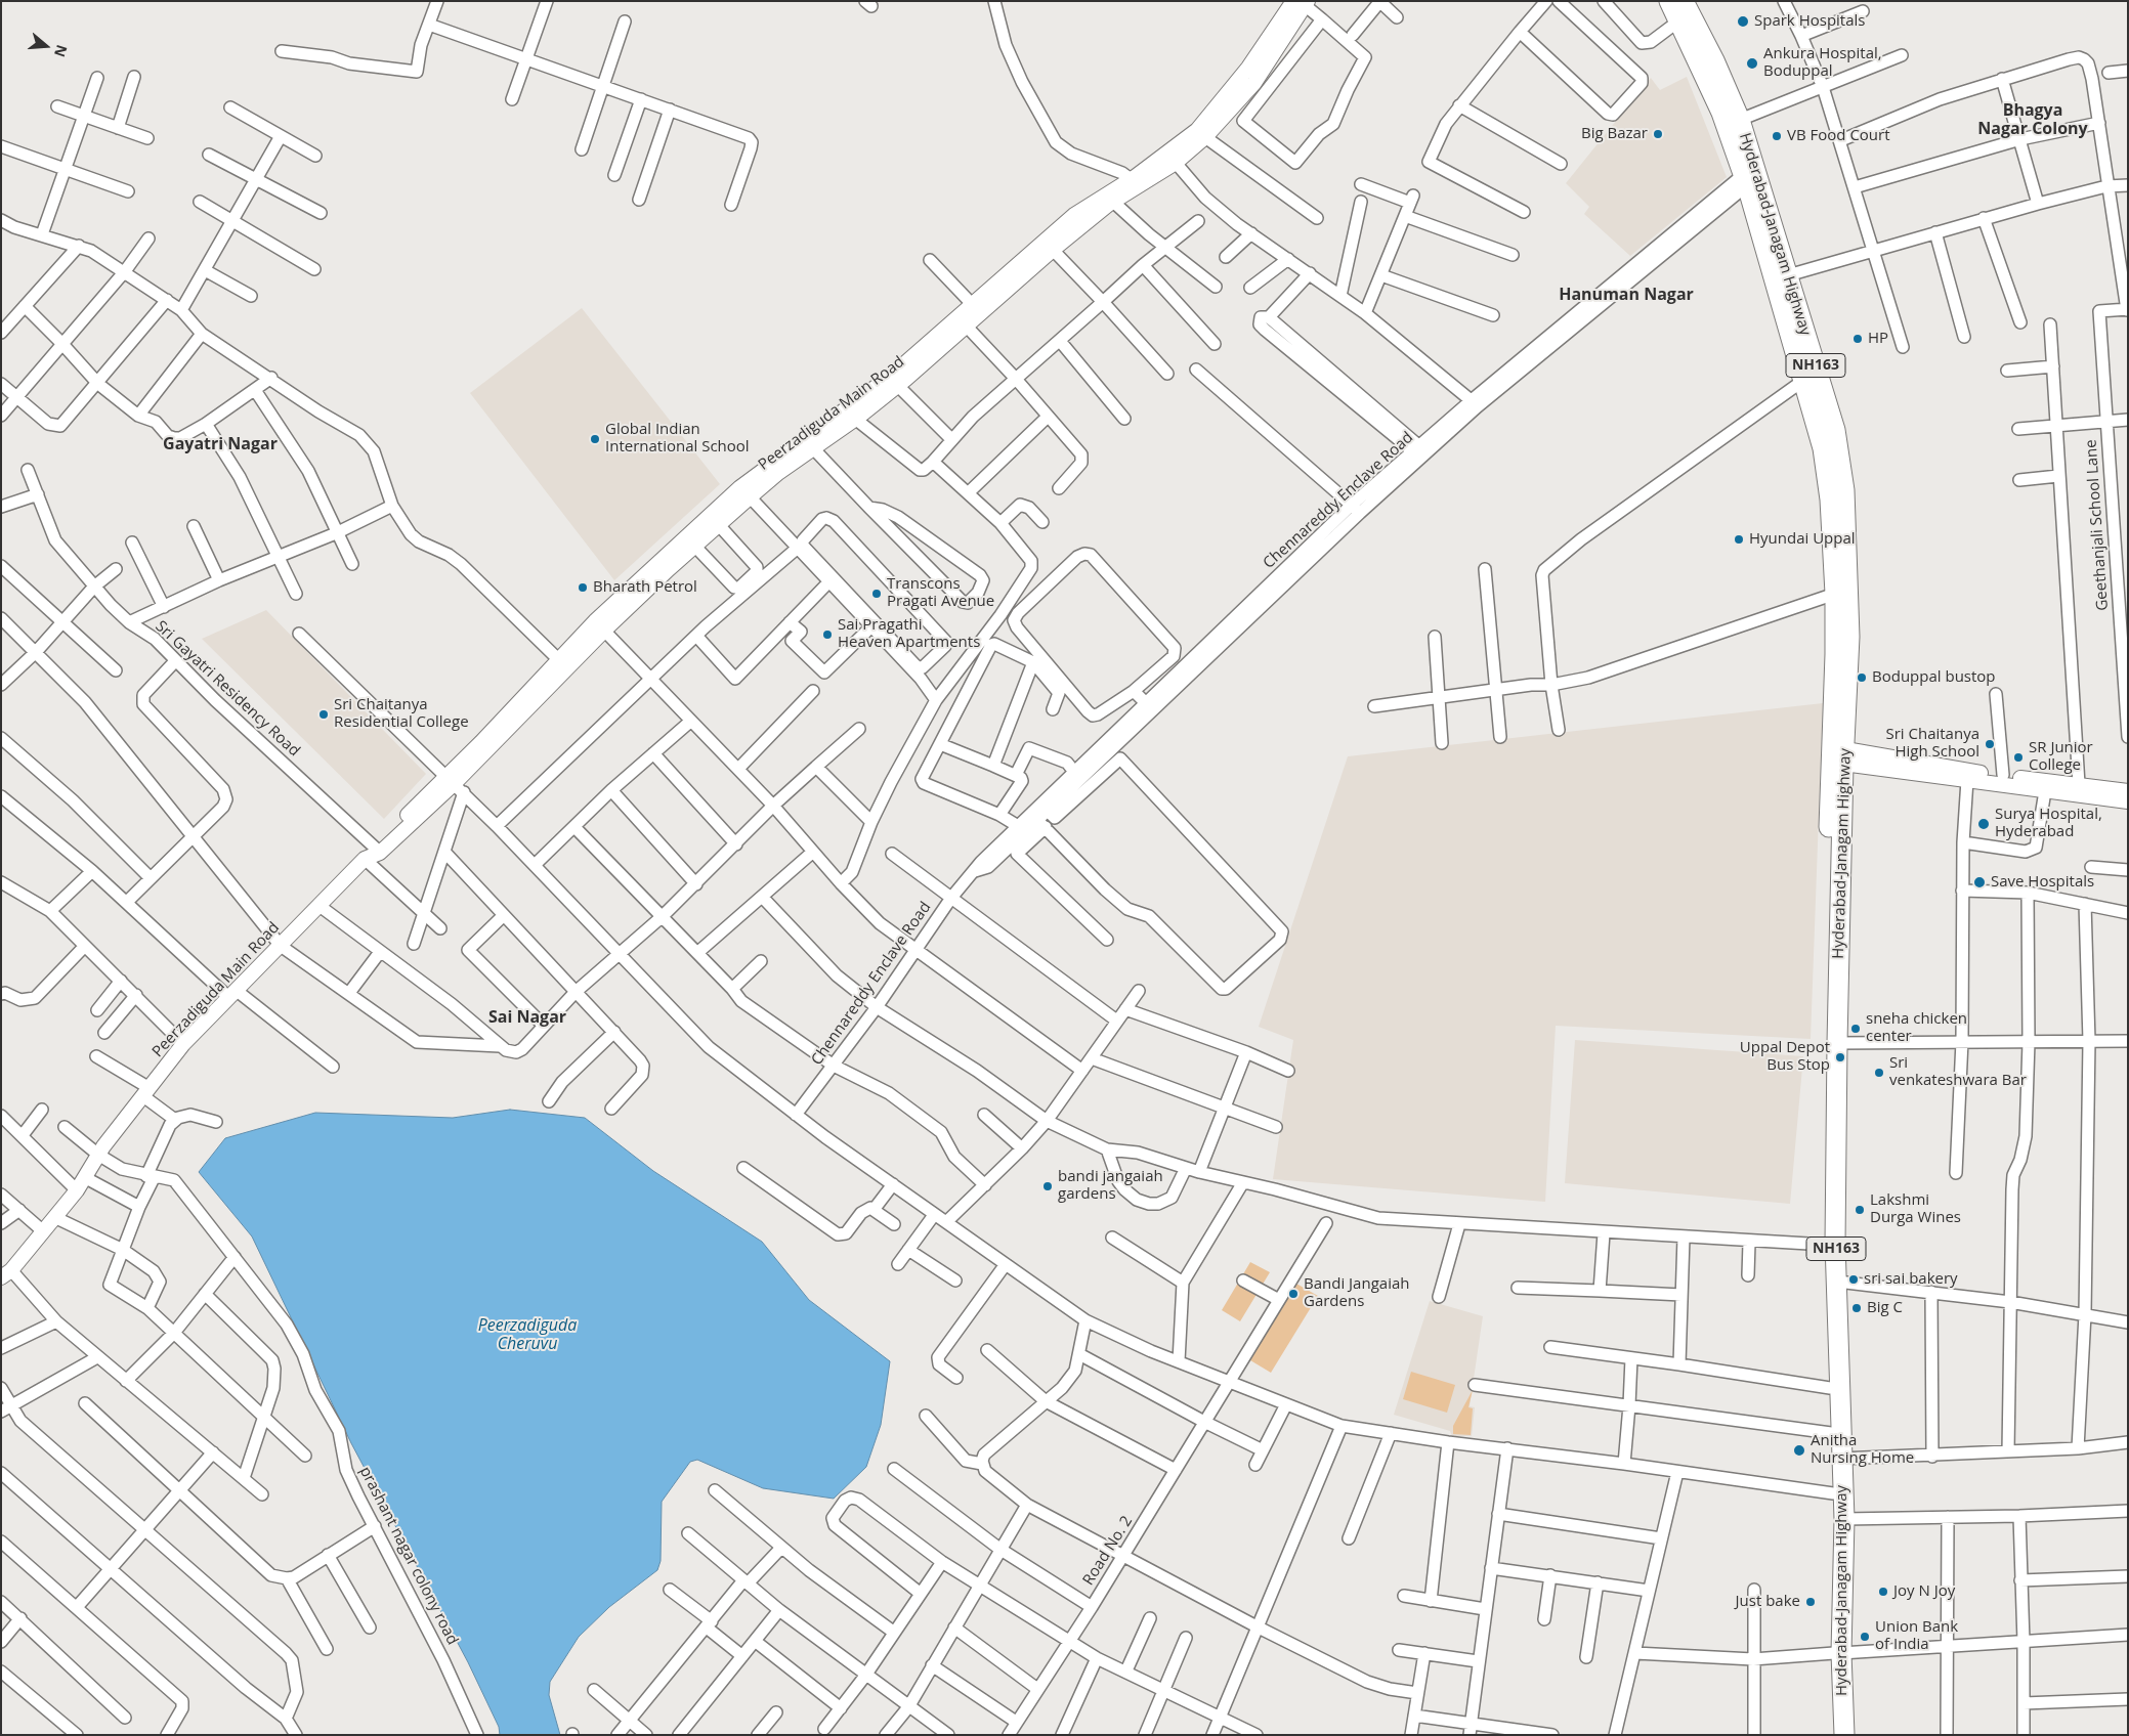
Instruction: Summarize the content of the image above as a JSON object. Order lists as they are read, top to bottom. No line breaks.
{"streets":{"highway":["Hyderabad-Janagam Highway","NH163"],"street":["Peerzadiguda Main Road","Chennareddy Enclave Road","Geethanjali School Lane","Sri Gayatri Residency Road","Road No. 2","prashant nagar colony road"]},"crossings":[["Hyderabad-Janagam Highway","Chennareddy Enclave Road"],["Peerzadiguda Main Road","Sri Gayatri Residency Road"],["Peerzadiguda Main Road","prashant nagar colony road"]],"districts":["Bhagya Nagar Colony","Hanuman Nagar","Gayatri Nagar","Sai Nagar"],"water":["Peerzadiguda Cheruvu"],"places":["Spark Hospitals","Ankura Hospital, Boduppal","Big Bazar","VB Food Court","HP","Global Indian International School","Hyundai Uppal","Bharath Petrol","Transcons Pragati Avenue","Sai Pragathi Heaven Apartments","Boduppal bustop","Sri Chaitanya Residential College","Sri Chaitanya High School","SR Junior College","Surya Hospital, Hyderabad","Save Hospitals","sneha chicken center","Uppal Depot Bus Stop","Sri venkateshwara Bar","bandi jangaiah gardens","Lakshmi Durga Wines","sri sai bakery","Bandi Jangaiah Gardens","Big C","Anitha Nursing Home","Joy N Joy","Just bake","Union Bank of India"],"north":"right"}
